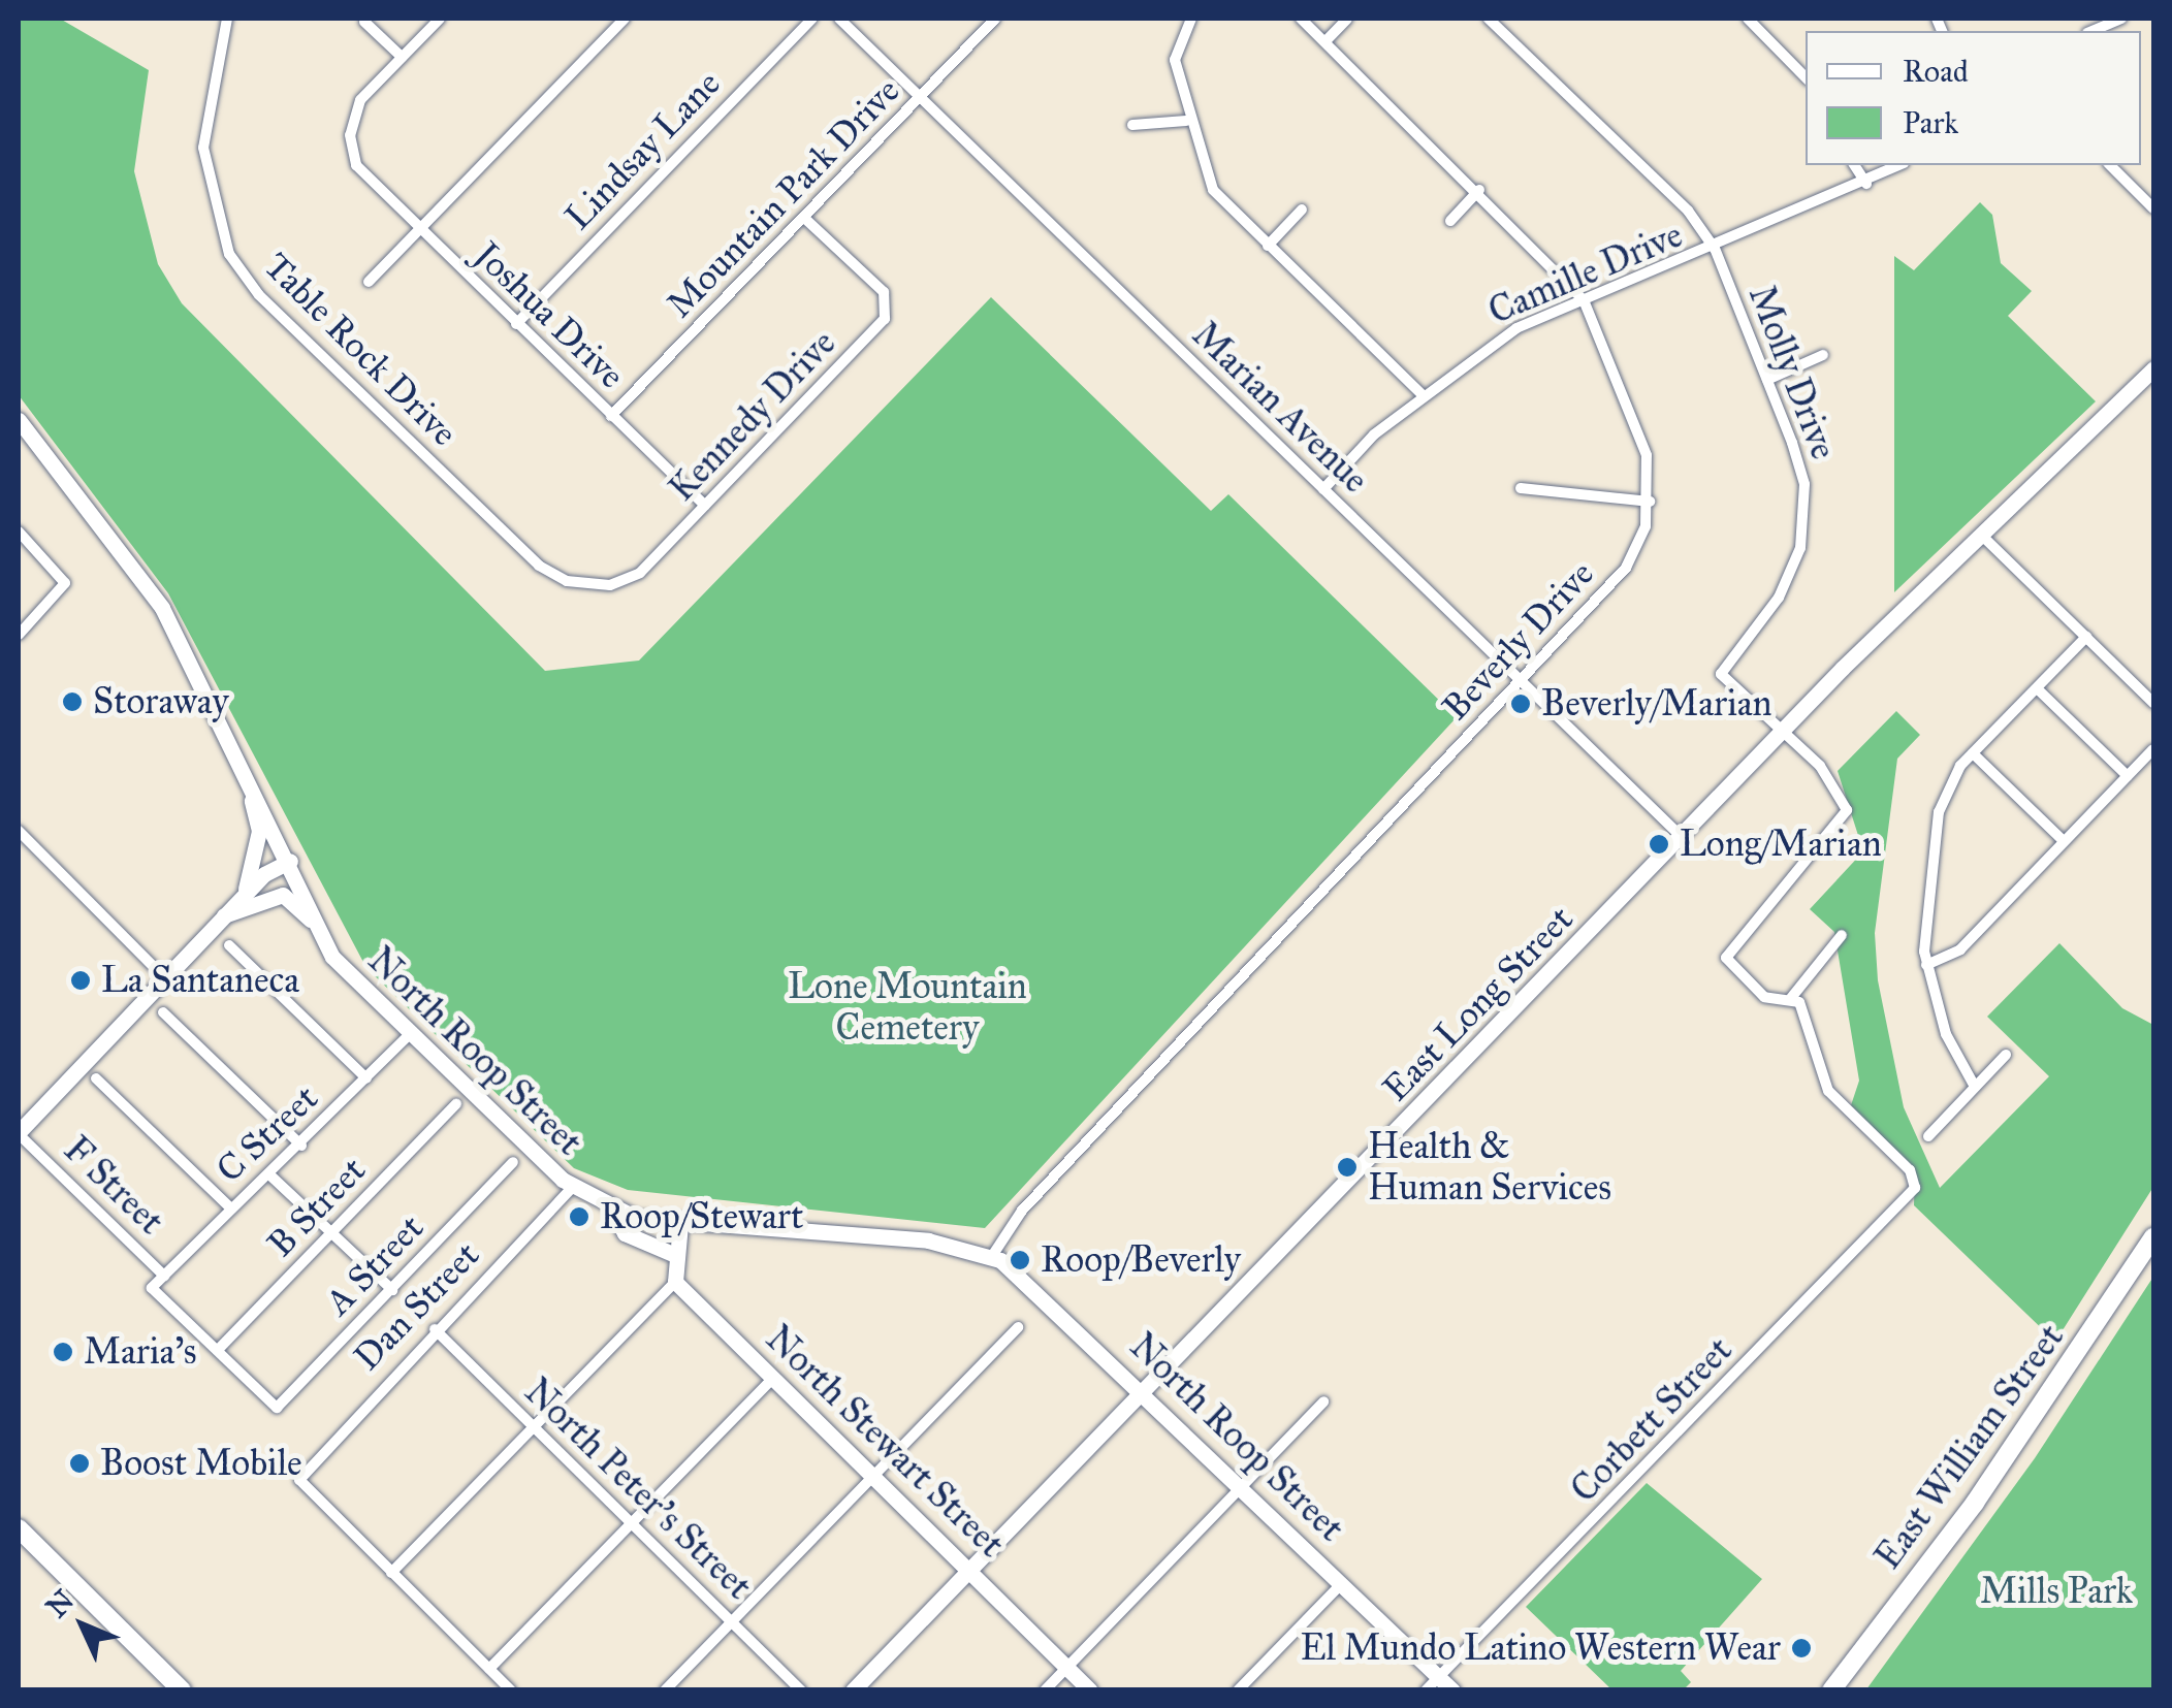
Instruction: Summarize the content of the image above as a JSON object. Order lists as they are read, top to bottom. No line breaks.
{"streets":{"main road":["East William Street"],"street":["Lindsay Lane","Mountain Park Drive","Camille Drive","Joshua Drive","Table Rock Drive","Molly Drive","Marian Avenue","Kennedy Drive","Beverly Drive","East Long Street","North Roop Street","C Street","F Street","B Street","A Street","Dan Street","Corbett Street","North Stewart Street","North Peter's Street"]},"crossings":[["Lindsay Lane","Joshua Drive"],["Mountain Park Drive","Joshua Drive"],["Mountain Park Drive","Marian Avenue"],["Mountain Park Drive","Kennedy Drive"],["Camille Drive","Molly Drive"],["Camille Drive","Marian Avenue"],["Camille Drive","Beverly Drive"],["Joshua Drive","Kennedy Drive"],["Table Rock Drive","Kennedy Drive"],["Molly Drive","East Long Street"],["Molly Drive","Corbett Street"],["Marian Avenue","Beverly Drive"],["Marian Avenue","East Long Street"],["Beverly Drive","North Roop Street"],["East Long Street","North Roop Street"],["East Long Street","North Stewart Street"],["North Roop Street","C Street"],["North Roop Street","Dan Street"],["North Roop Street","Corbett Street"],["C Street","F Street"],["F Street","B Street"],["F Street","A Street"],["Dan Street","North Peter's Street"]],"parks":["Lone Mountain Cemetery","Mills Park"],"places":["Storaway","Beverly/Marian","Long/Marian","La Santaneca","Health & Human Services","Roop/Stewart","Roop/Beverly","Maria's","Boost Mobile","El Mundo Latino Western Wear"],"legend":["Road","Park"],"north":"top left"}
